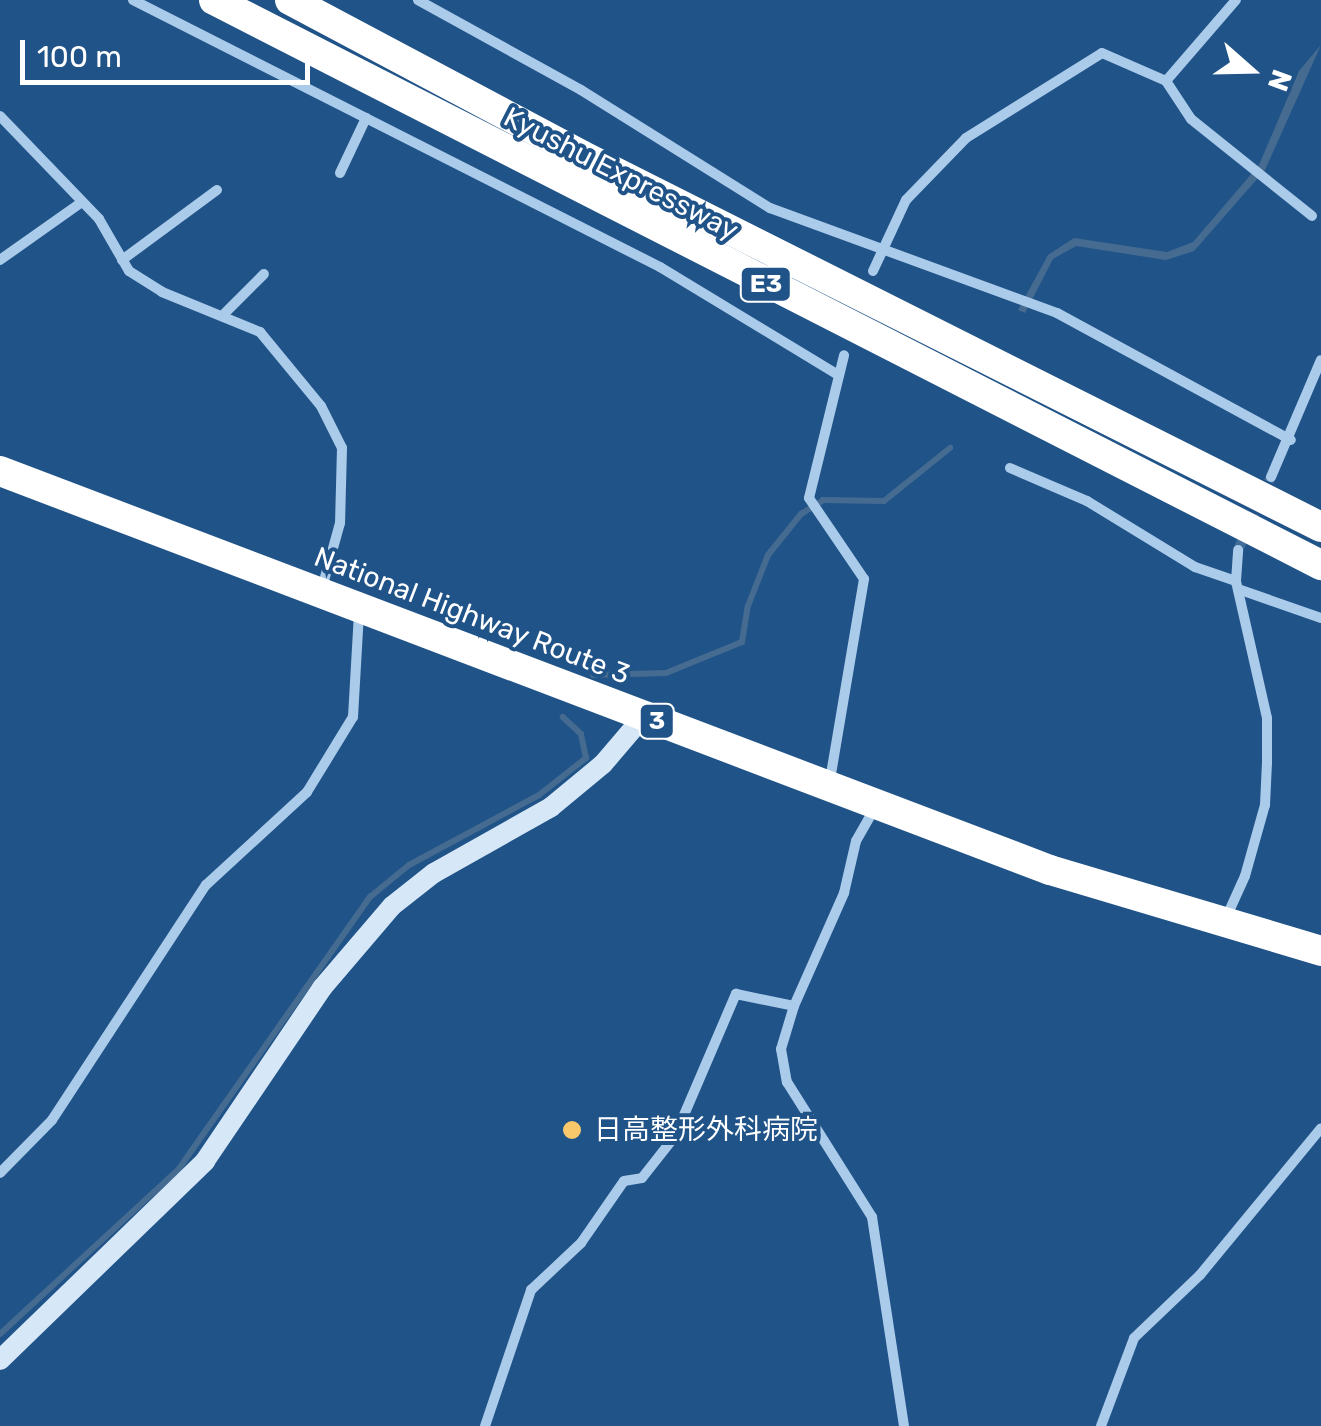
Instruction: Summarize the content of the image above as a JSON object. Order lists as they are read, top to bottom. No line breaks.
{"streets":{"highway":["Kyushu Expressway","E3","National Highway Route 3","3"]},"places":["日高整形外科病院"],"scale_bar":"100 m","north":"right"}
